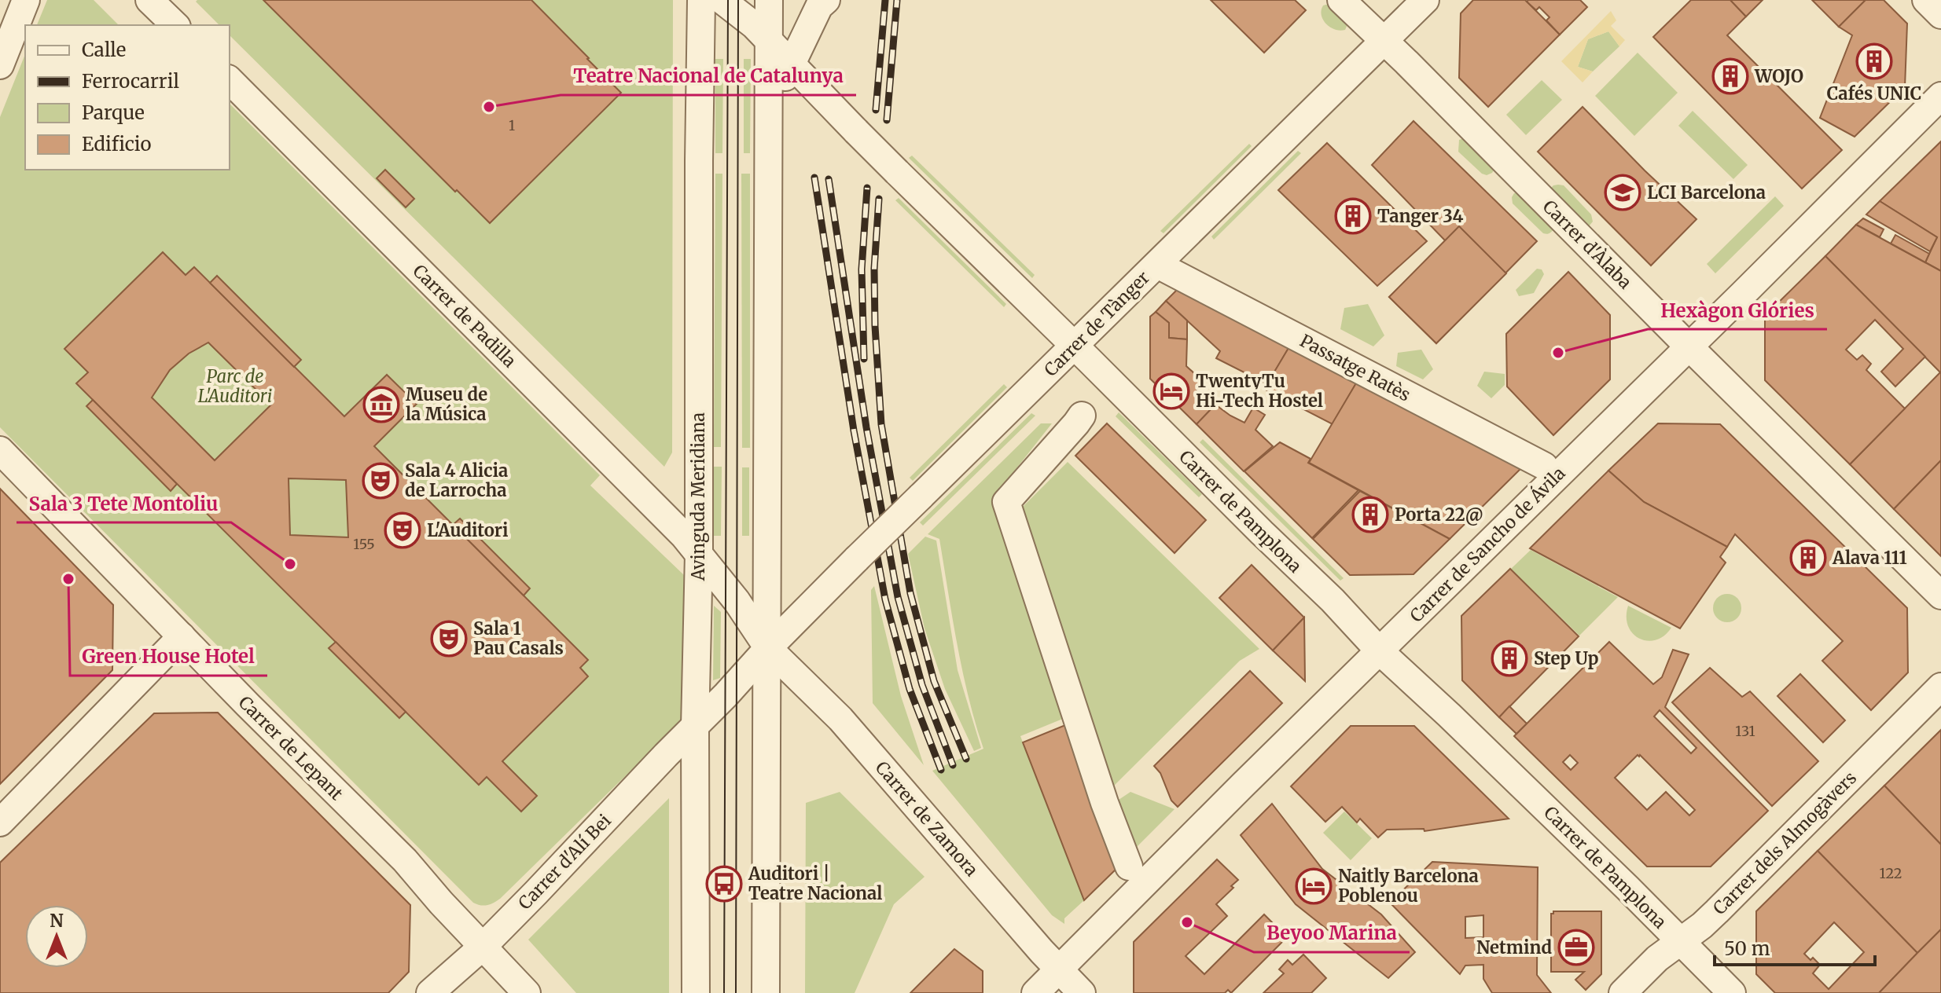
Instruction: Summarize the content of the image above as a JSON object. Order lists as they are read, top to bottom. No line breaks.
{"streets":{"street":["Carrer d'Àlaba","Carrer de Padilla","Carrer de Tànger","Passatge Ratès","Avinguda Meridiana","Carrer de Pamplona","Carrer de Sancho de Ávila","Carrer de Lepant","Carrer de Zamora","Carrer dels Almogàvers","Carrer d'Alí Bei"]},"crossings":[["Carrer d'Àlaba","Carrer de Tànger"],["Carrer d'Àlaba","Carrer de Sancho de Ávila"],["Carrer de Padilla","Carrer de Tànger"],["Carrer de Padilla","Avinguda Meridiana"],["Carrer de Padilla","Carrer de Zamora"],["Carrer de Padilla","Carrer d'Alí Bei"],["Carrer de Tànger","Carrer de Pamplona"],["Carrer de Tànger","Carrer de Zamora"],["Carrer de Tànger","Carrer d'Alí Bei"],["Avinguda Meridiana","Carrer d'Alí Bei"],["Carrer de Pamplona","Carrer de Sancho de Ávila"],["Carrer de Pamplona","Carrer dels Almogàvers"],["Carrer de Sancho de Ávila","Carrer de Zamora"],["Carrer de Lepant","Carrer d'Alí Bei"],["Carrer de Zamora","Carrer d'Alí Bei"]],"parks":["Parc de L'Auditori"],"places":{"building":["Cafés UNIC","WOJO","Tanger 34","Porta 22@","Alava 111","Step Up"],"other":["Teatre Nacional de Catalunya","Hexàgon Glóries","Sala 3 Tete Montoliu","Green House Hotel","Beyoo Marina"],"school or university":["LCI Barcelona"],"hotel":["TwentyTu Hi-Tech Hostel","Naitly Barcelona Poblenou"],"museum":["Museu de la Música"],"theatre":["Sala 4 Alicia de Larrocha","L'Auditori","Sala 1 Pau Casals"],"bus stop":["Auditori | Teatre Nacional"],"office":["Netmind"]},"house_numbers":["1","155","131","122"],"legend":["Calle","Ferrocarril","Parque","Edificio"],"scale_bar":"50 m","north":"top"}
